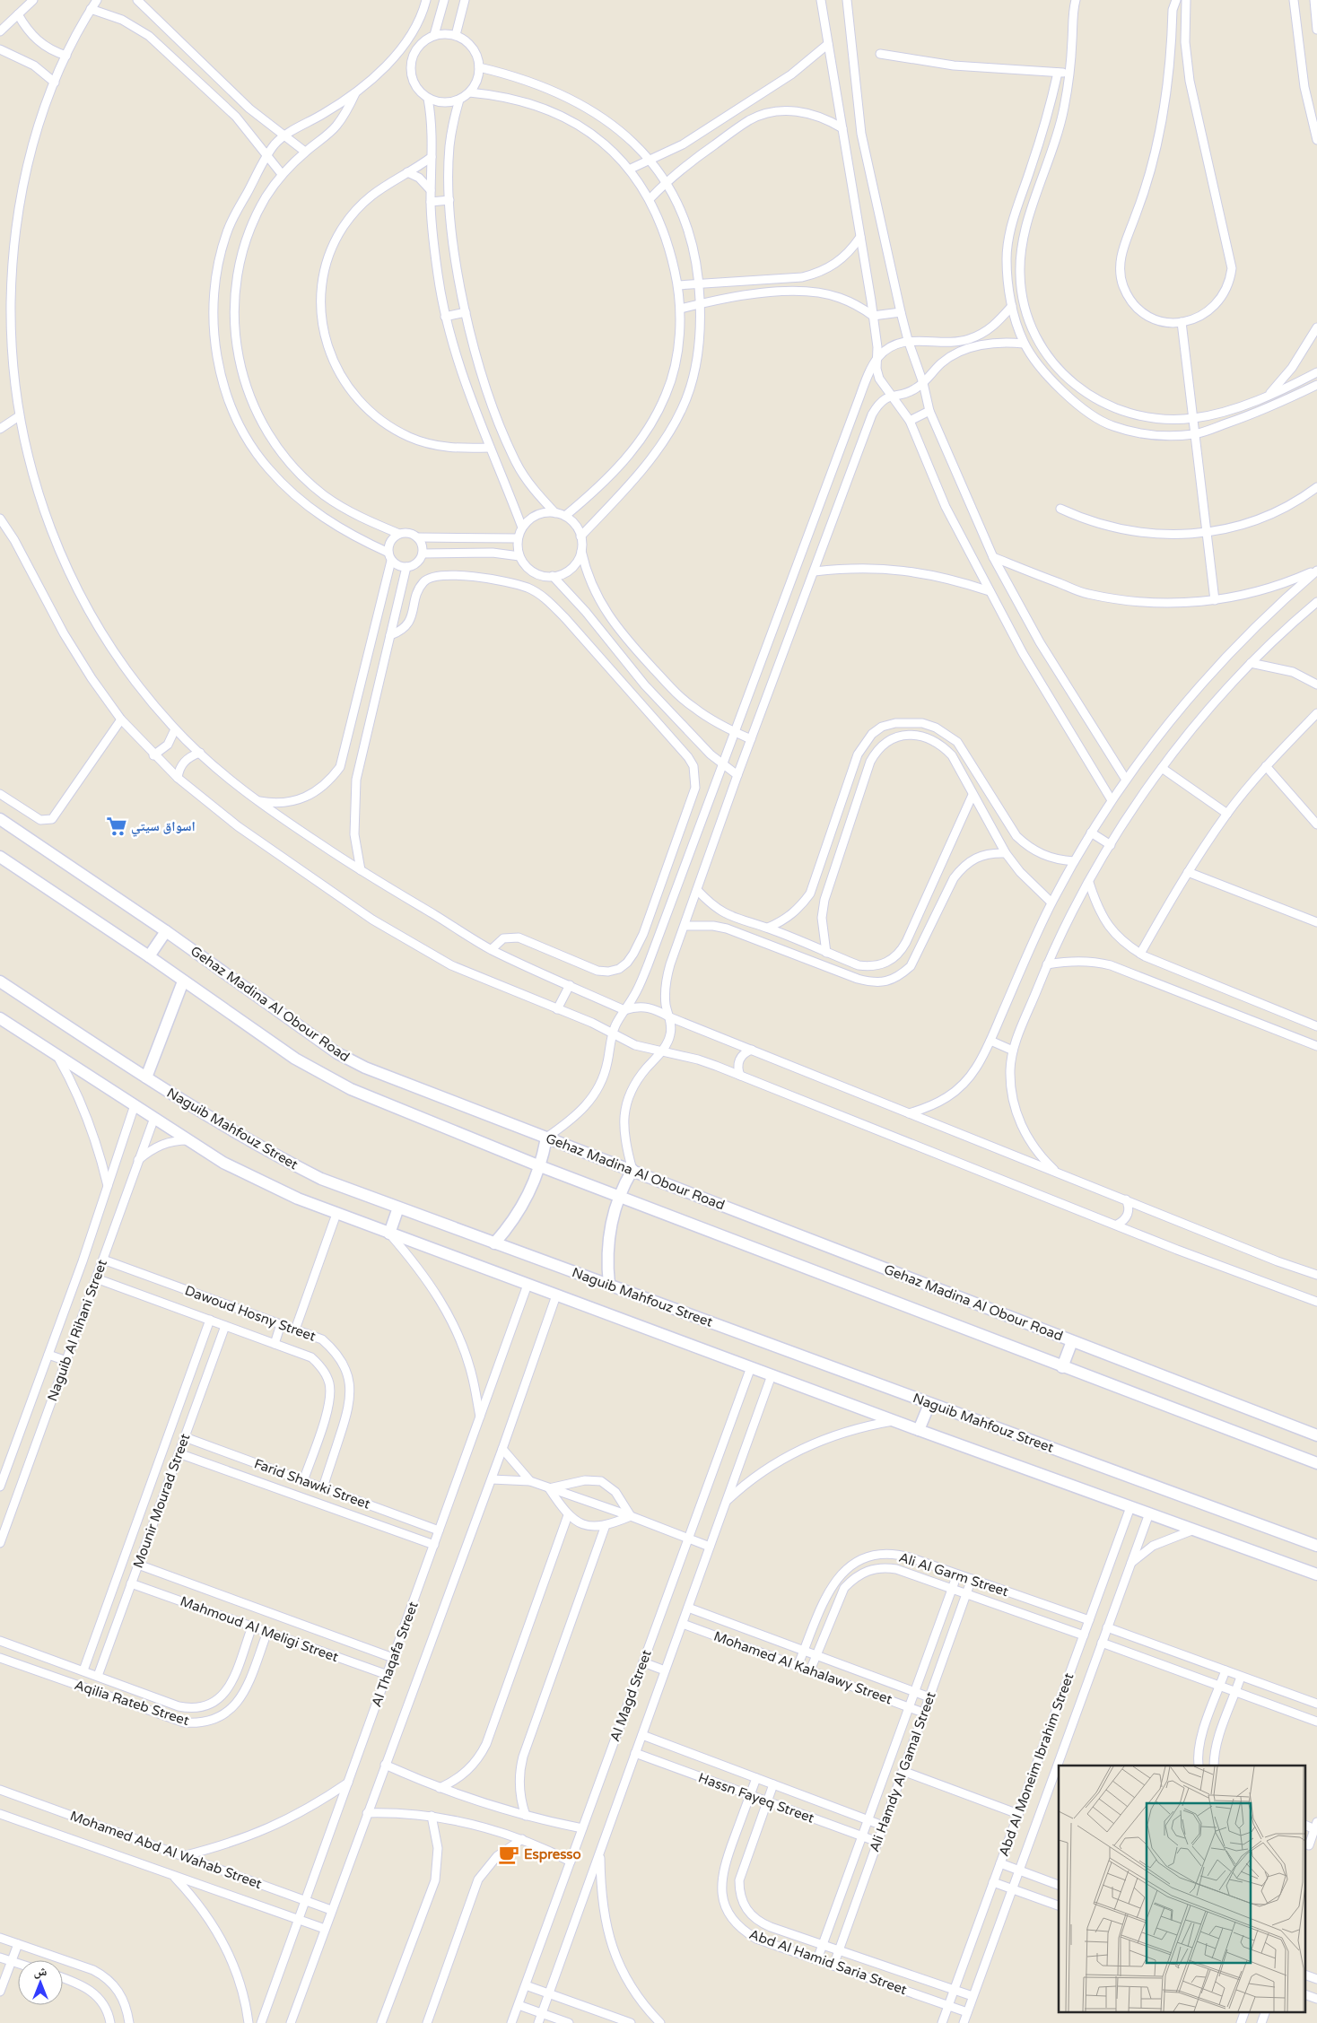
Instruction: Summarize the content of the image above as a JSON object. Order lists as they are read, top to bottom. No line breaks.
{"streets":{"main road":["Gehaz Madina Al Obour Road","Naguib Mahfouz Street"],"street":["Dawoud Hosny Street","Naguib Al Rihani Street","Farid Shawki Street","Mounir Mourad Street","Ali Al Garm Street","Mahmoud Al Meligi Street","Al Thaqafa Street","Mohamed Al Kahalawy Street","Al Magd Street","Aqilia Rateb Street","Abd Al Moneim Ibrahim Street","Ali Hamdy Al Gamal Street","Hassn Fayeq Street","Mohamed Abd Al Wahab Street","Abd Al Hamid Saria Street"]},"crossings":[["Naguib Mahfouz Street","Naguib Al Rihani Street"],["Naguib Mahfouz Street","Al Thaqafa Street"],["Naguib Mahfouz Street","Al Magd Street"],["Naguib Mahfouz Street","Abd Al Moneim Ibrahim Street"],["Dawoud Hosny Street","Naguib Al Rihani Street"],["Dawoud Hosny Street","Farid Shawki Street"],["Dawoud Hosny Street","Mounir Mourad Street"],["Farid Shawki Street","Mounir Mourad Street"],["Farid Shawki Street","Al Thaqafa Street"],["Mounir Mourad Street","Mahmoud Al Meligi Street"],["Mounir Mourad Street","Aqilia Rateb Street"],["Ali Al Garm Street","Mohamed Al Kahalawy Street"],["Ali Al Garm Street","Abd Al Moneim Ibrahim Street"],["Ali Al Garm Street","Ali Hamdy Al Gamal Street"],["Mahmoud Al Meligi Street","Al Thaqafa Street"],["Mahmoud Al Meligi Street","Aqilia Rateb Street"],["Al Thaqafa Street","Mohamed Abd Al Wahab Street"],["Mohamed Al Kahalawy Street","Al Magd Street"],["Mohamed Al Kahalawy Street","Ali Hamdy Al Gamal Street"],["Al Magd Street","Hassn Fayeq Street"],["Abd Al Moneim Ibrahim Street","Abd Al Hamid Saria Street"],["Ali Hamdy Al Gamal Street","Hassn Fayeq Street"],["Ali Hamdy Al Gamal Street","Abd Al Hamid Saria Street"],["Hassn Fayeq Street","Abd Al Hamid Saria Street"]],"places":{"supermarket":["اسواق سيتي"],"cafe":["Espresso"]},"north":"top"}
